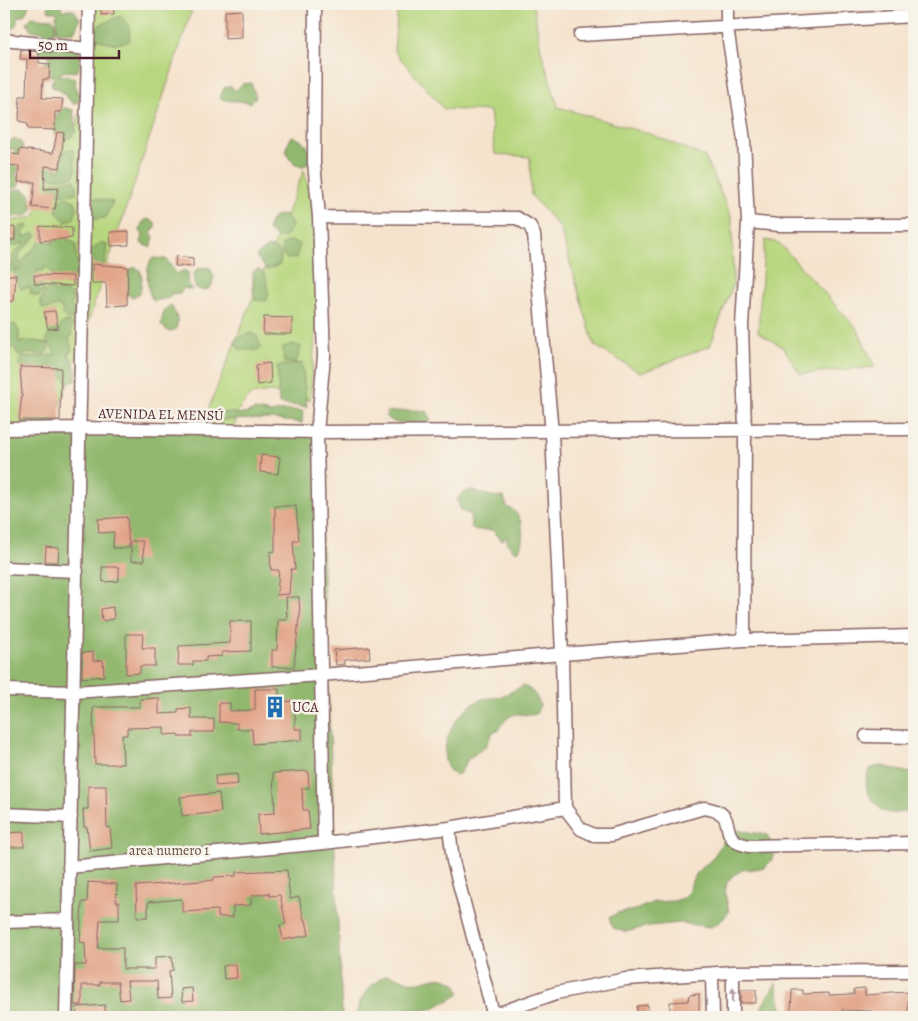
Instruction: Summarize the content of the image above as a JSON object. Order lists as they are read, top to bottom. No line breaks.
{"streets":{"street":["AVENIDA EL MENSÚ"]},"parks":["area numero 1"],"places":{"building":["UCA"]},"scale_bar":"50 m"}
